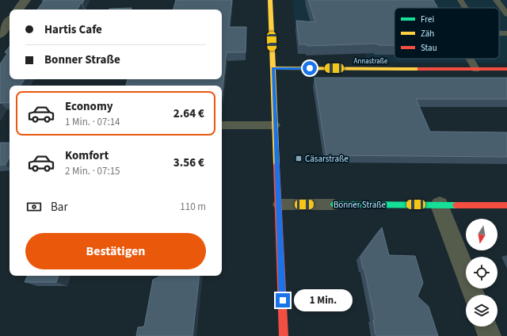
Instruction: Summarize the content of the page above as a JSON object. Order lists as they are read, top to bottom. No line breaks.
{"streets":{"main road":["Annastraße","Bonner Straße"]},"places":{"transit":["Cäsarstraße"]},"legend":["Frei","Zäh","Stau"],"north":"bottom","page":{"banner":["Hartis Cafe","Bonner Straße"],"list":[{"name":"Economy","note":"1 Min. · 07:14","value":"2.64 €"},{"name":"Komfort","note":"2 Min. · 07:15","value":"3.56 €"}],"pay":["Bar","110 m"],"buttons":"Bestätigen","bubble":"1 Min."}}
